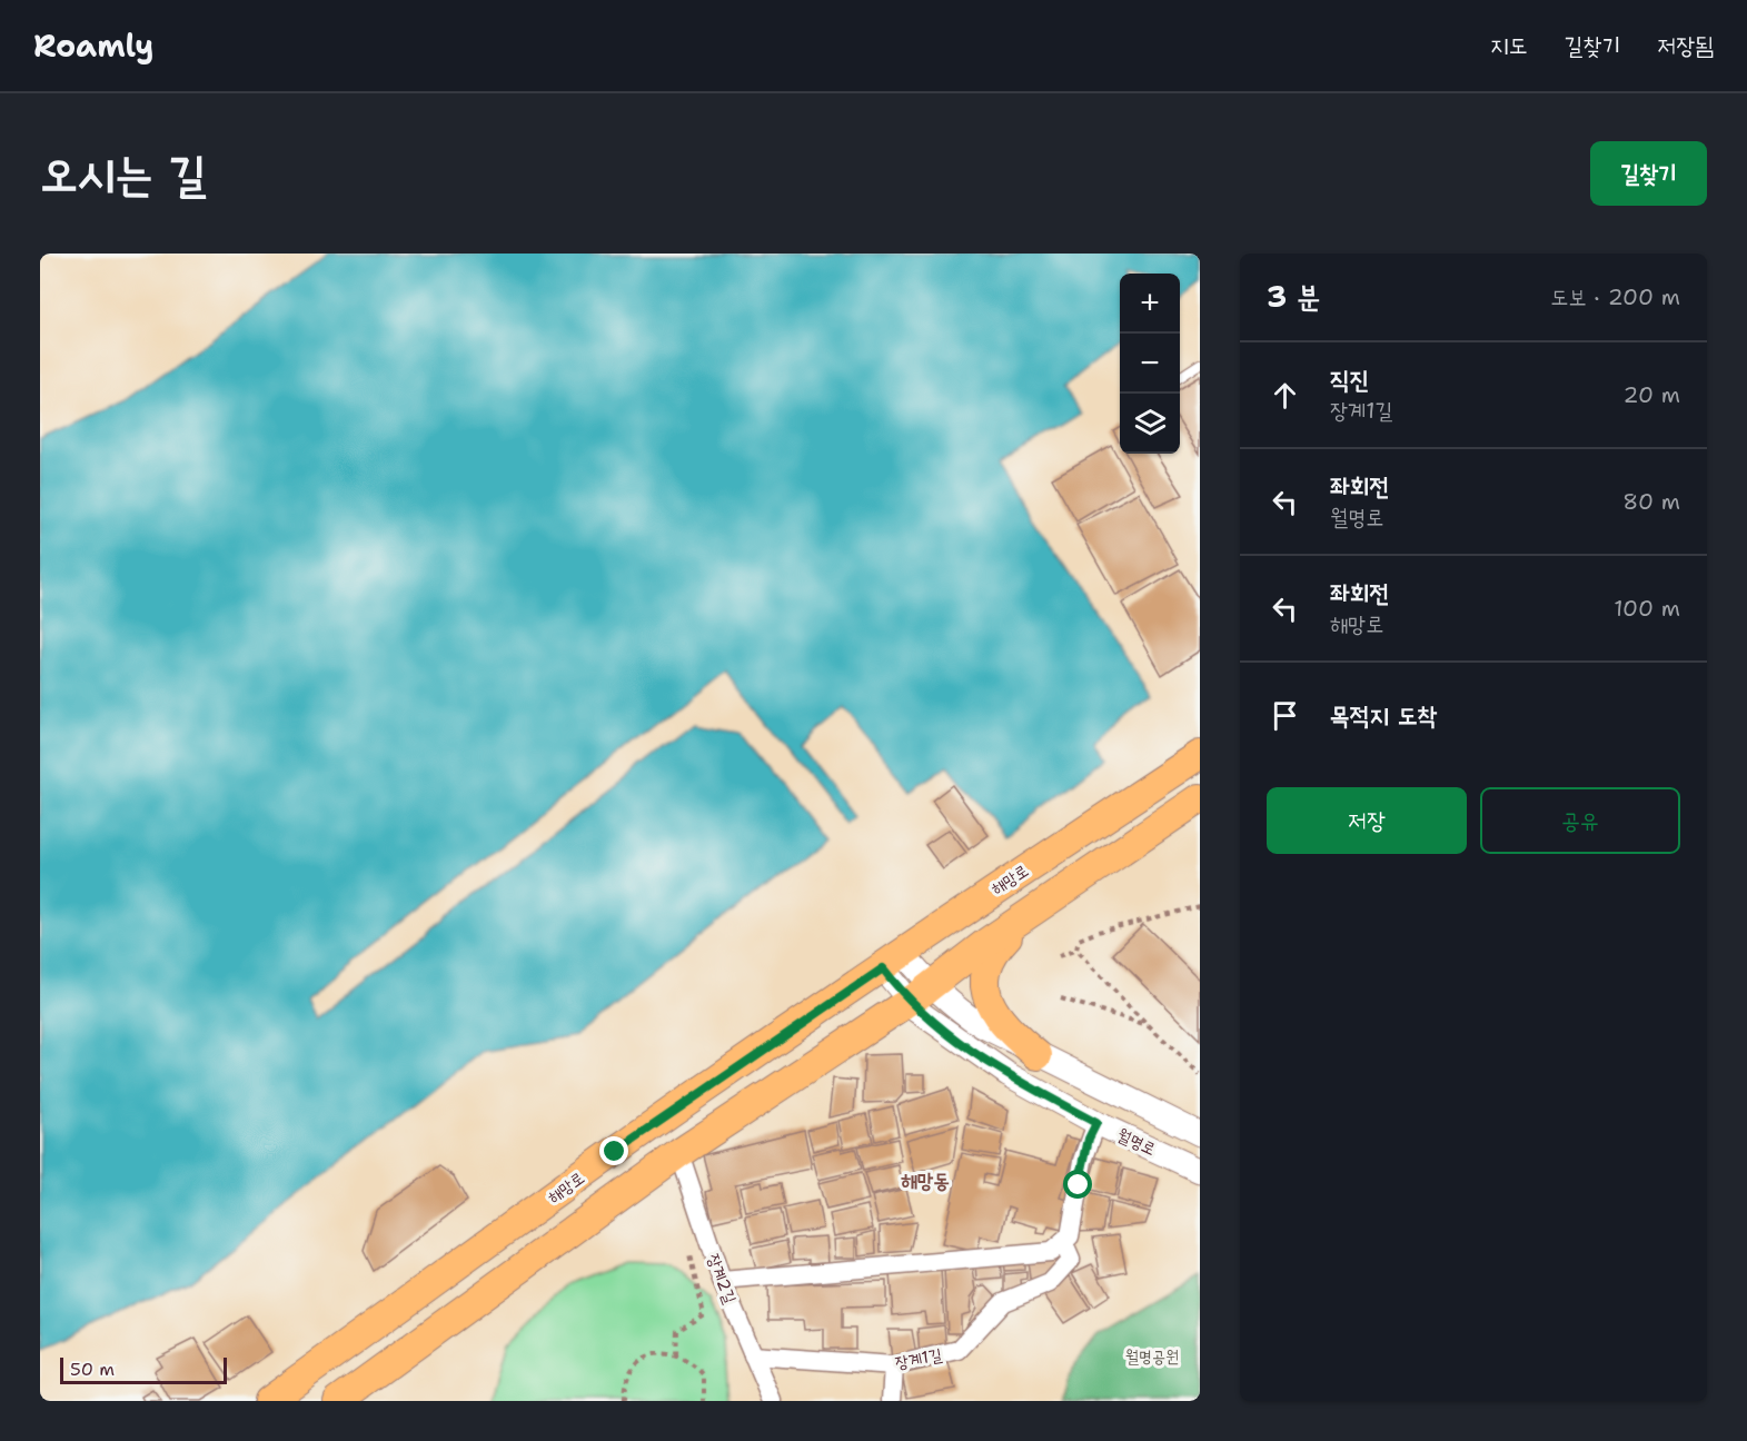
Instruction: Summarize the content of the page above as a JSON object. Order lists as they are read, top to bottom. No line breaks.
{"streets":{"main road":["해망로"],"street":["월명로","장계2길","장계1길"]},"crossings":[["해망로","월명로"],["월명로","장계1길"],["장계2길","장계1길"]],"districts":["해망동"],"parks":["월명공원"],"scale_bar":"50 m","page":{"header":"Roamly","nav":["지도","길찾기","저장됨"],"buttons":["길찾기",["저장","공유"]],"title":"오시는 길","heading":["3 분","도보 · 200 m"],"map_buttons":["+","−"],"list":[["직진","장계1길","20 m"],["좌회전","월명로","80 m"],["좌회전","해망로","100 m"],"목적지 도착"],"scale":"50 m"}}
